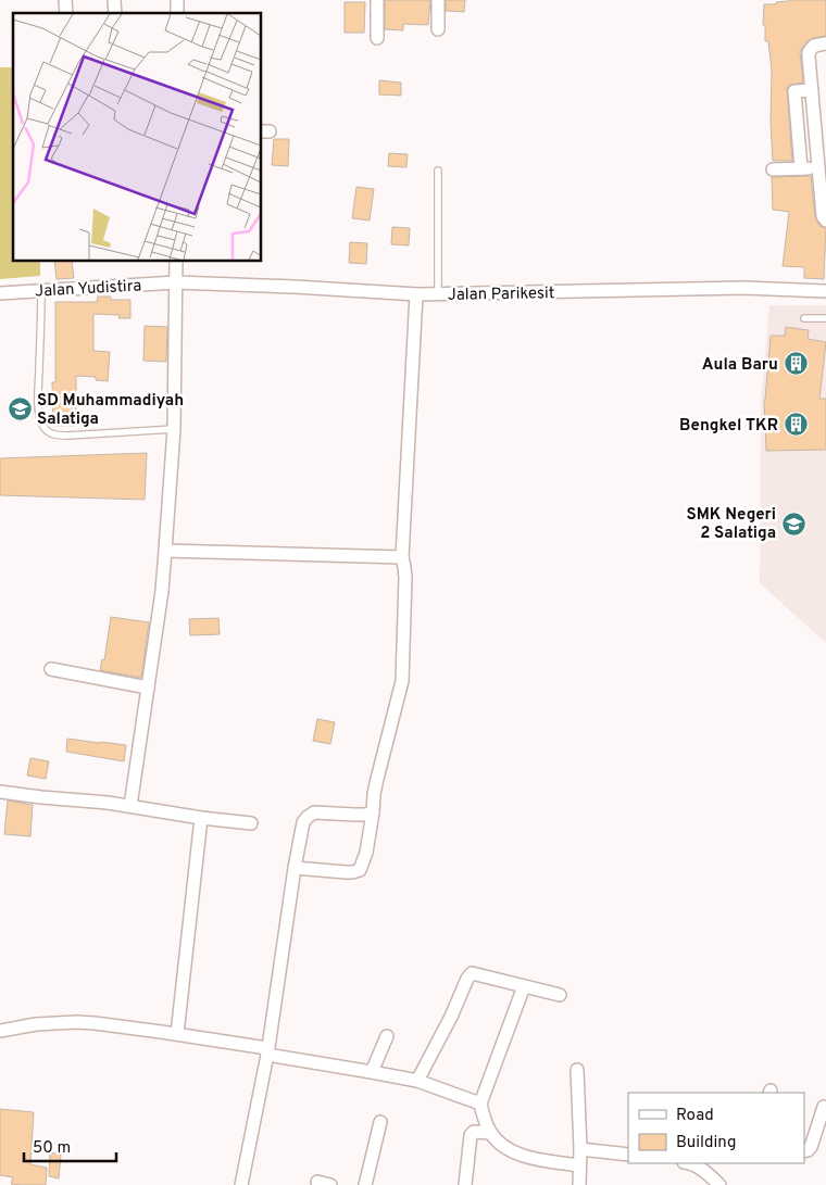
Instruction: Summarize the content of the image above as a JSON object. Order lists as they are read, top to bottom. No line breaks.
{"streets":{"street":["Jalan Yudistira","Jalan Parikesit"]},"crossings":[["Jalan Yudistira","Jalan Parikesit"]],"places":{"building":["Aula Baru","Bengkel TKR"],"school or university":["SD Muhammadiyah Salatiga","SMK Negeri 2 Salatiga"]},"legend":["Road","Building"],"scale_bar":"50 m"}
